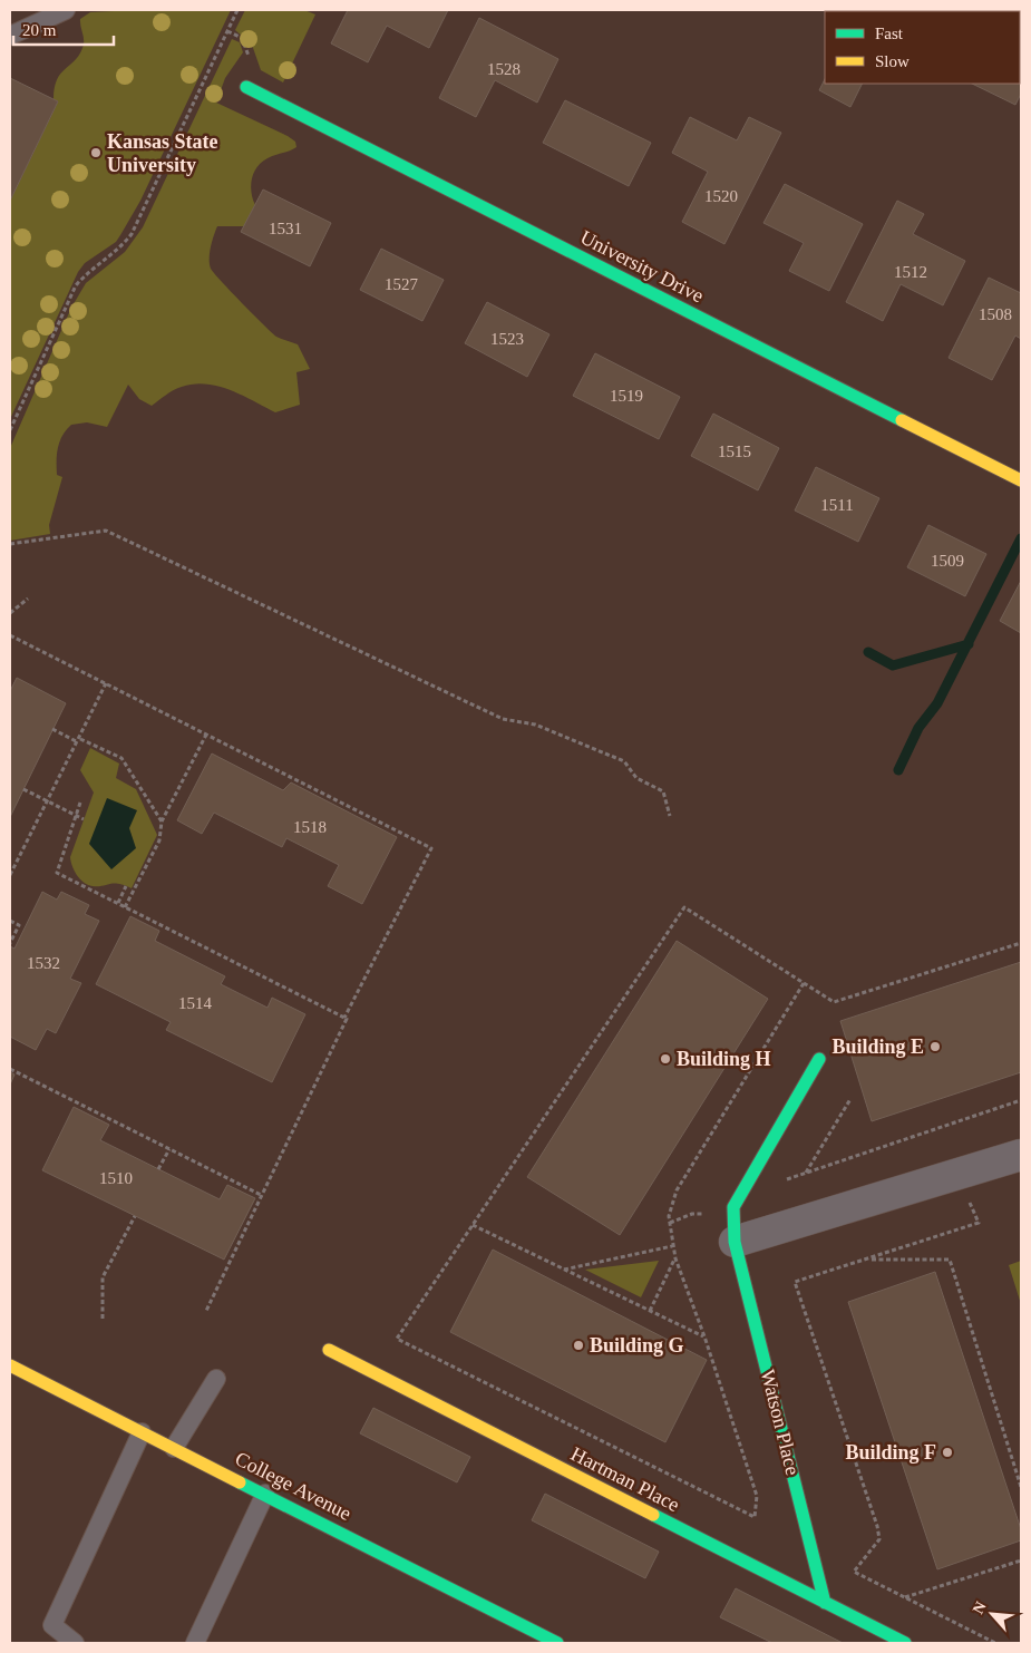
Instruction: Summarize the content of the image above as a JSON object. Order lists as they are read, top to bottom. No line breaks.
{"streets":{"street":["University Drive","Watson Place","Hartman Place","College Avenue"]},"crossings":[["Watson Place","Hartman Place"]],"places":["Kansas State University","Building E","Building H","Building G","Building F"],"house_numbers":["1528","1520","1531","1512","1527","1508","1523","1519","1515","1511","1509","1518","1532","1514","1510"],"legend":["Fast","Slow"],"scale_bar":"20 m","north":"top left"}
